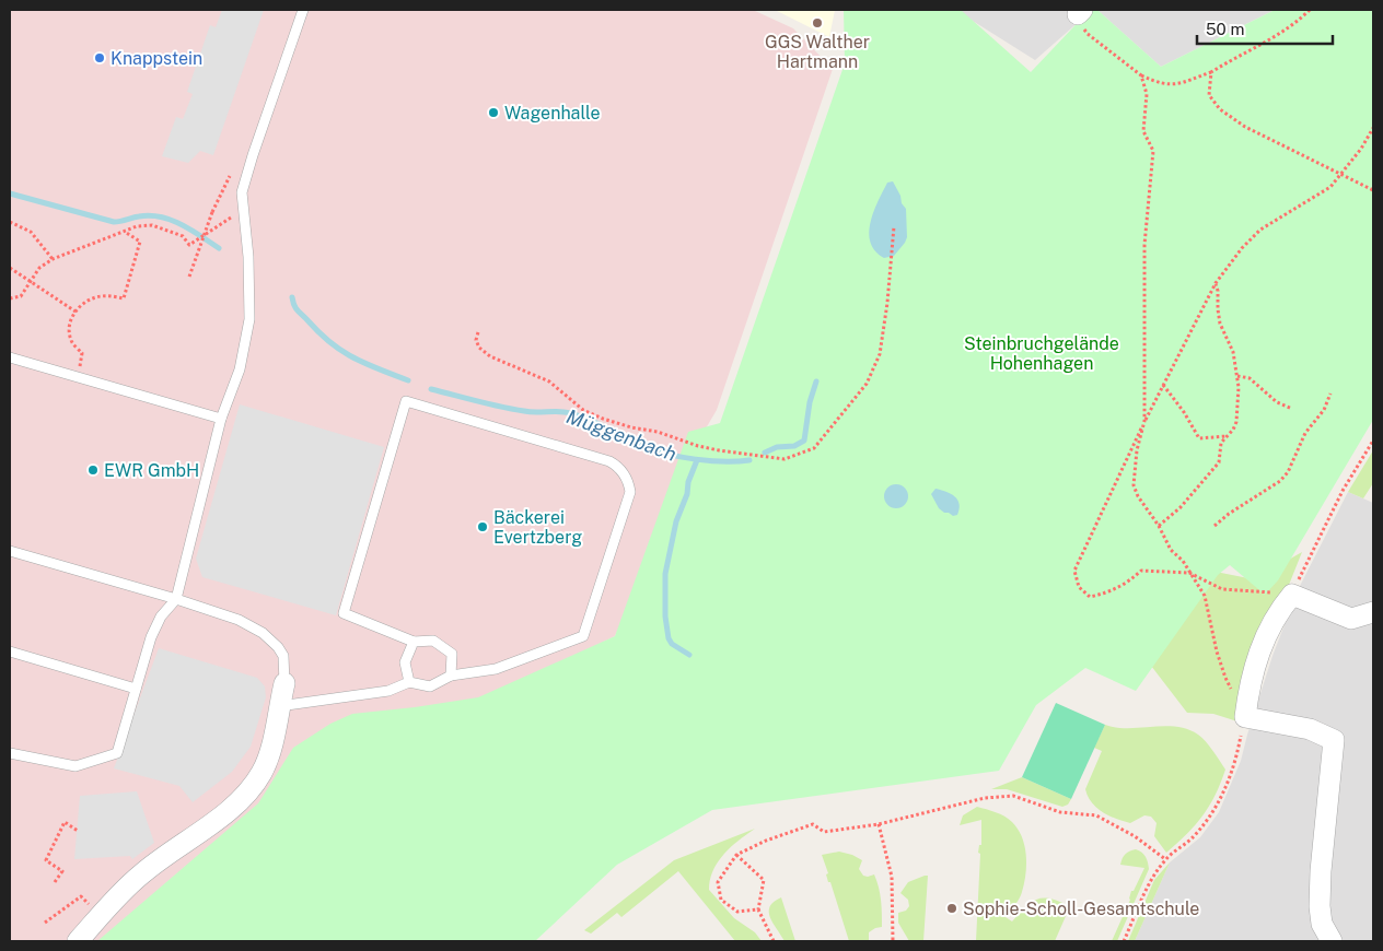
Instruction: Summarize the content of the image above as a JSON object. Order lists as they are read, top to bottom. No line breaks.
{"water":["Müggenbach"],"parks":["Steinbruchgelände Hohenhagen"],"places":["GGS Walther Hartmann","Knappstein","Wagenhalle","EWR GmbH","Bäckerei Evertzberg","Sophie-Scholl-Gesamtschule"],"scale_bar":"50 m"}
